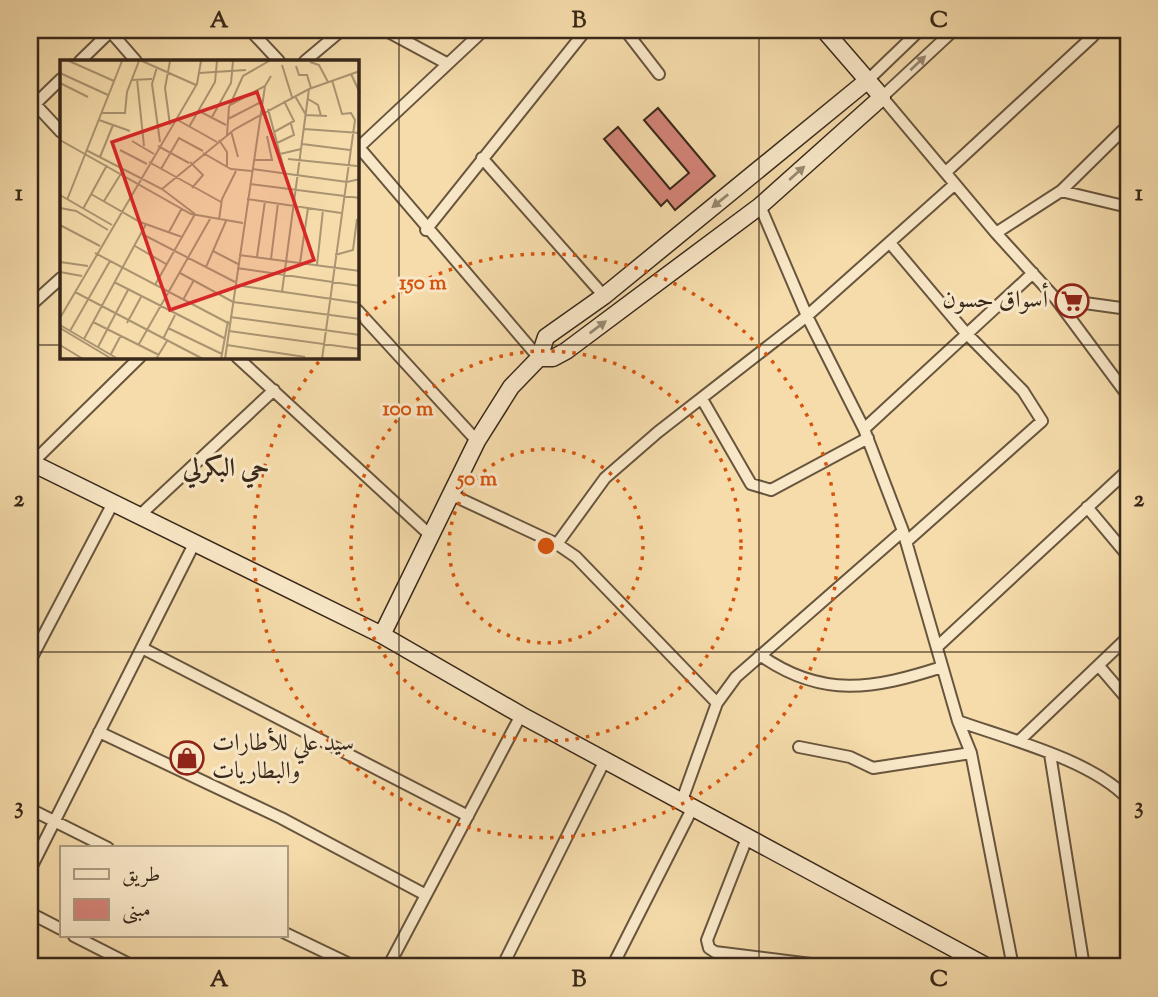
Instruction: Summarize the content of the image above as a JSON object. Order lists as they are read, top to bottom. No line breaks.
{"districts":["حي البكرلي"],"places":{"supermarket":["أسواق حسون"],"shop":["سيد علي للأطارات والبطاريات"]},"legend":["طريق","مبنى"],"grid":{"columns":["A","B","C"],"rows":["1","2","3"]},"rings":["150 m","100 m","50 m"]}
